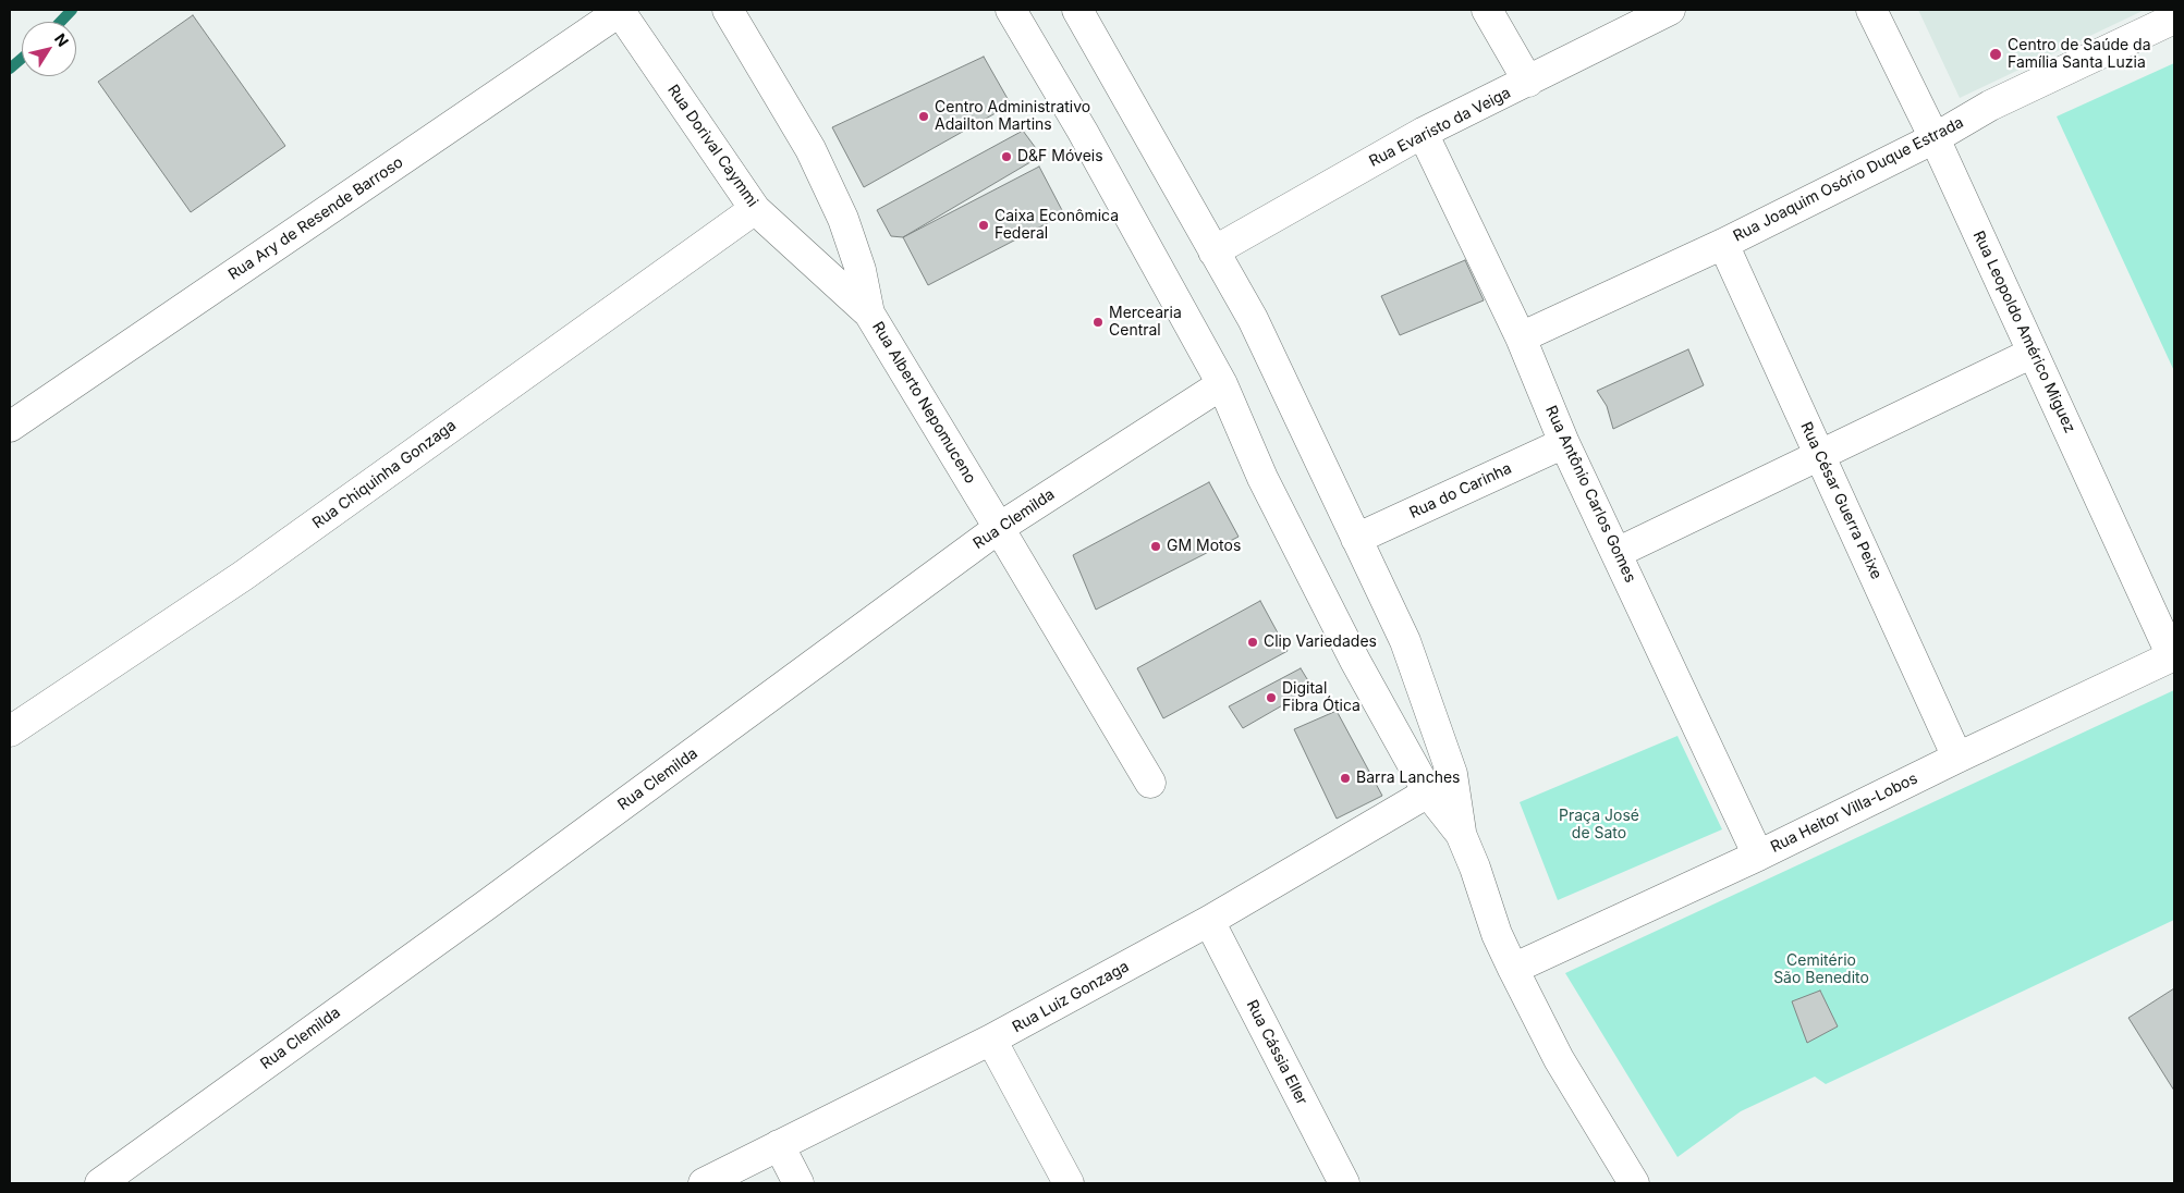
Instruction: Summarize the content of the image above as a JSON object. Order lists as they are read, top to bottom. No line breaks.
{"streets":{"street":["Rua Evaristo da Veiga","Rua Dorival Caymmi","Rua Joaquim Osório Duque Estrada","Rua Ary de Resende Barroso","Rua Leopoldo Américo Miguez","Rua Alberto Nepomuceno","Rua Chiquinha Gonzaga","Rua do Carinha","Rua Antônio Carlos Gomes","Rua César Guerra Peixe","Rua Clemilda","Rua Heitor Villa-Lobos","Rua Luiz Gonzaga","Rua Cássia Eller"]},"crossings":[["Rua Evaristo da Veiga","Rua Antônio Carlos Gomes"],["Rua Dorival Caymmi","Rua Ary de Resende Barroso"],["Rua Dorival Caymmi","Rua Alberto Nepomuceno"],["Rua Dorival Caymmi","Rua Chiquinha Gonzaga"],["Rua Joaquim Osório Duque Estrada","Rua Leopoldo Américo Miguez"],["Rua Joaquim Osório Duque Estrada","Rua Antônio Carlos Gomes"],["Rua Joaquim Osório Duque Estrada","Rua César Guerra Peixe"],["Rua Leopoldo Américo Miguez","Rua Heitor Villa-Lobos"],["Rua Alberto Nepomuceno","Rua Clemilda"],["Rua do Carinha","Rua Antônio Carlos Gomes"],["Rua Antônio Carlos Gomes","Rua Heitor Villa-Lobos"],["Rua César Guerra Peixe","Rua Heitor Villa-Lobos"],["Rua Luiz Gonzaga","Rua Cássia Eller"]],"parks":["Praça José de Sato","Cemitério São Benedito"],"places":["Centro de Saúde da Família Santa Luzia","Centro Administrativo Adailton Martins","D&F Móveis","Caixa Econômica Federal","Mercearia Central","GM Motos","Clip Variedades","Digital Fibra Ótica","Barra Lanches"],"north":"top right"}
